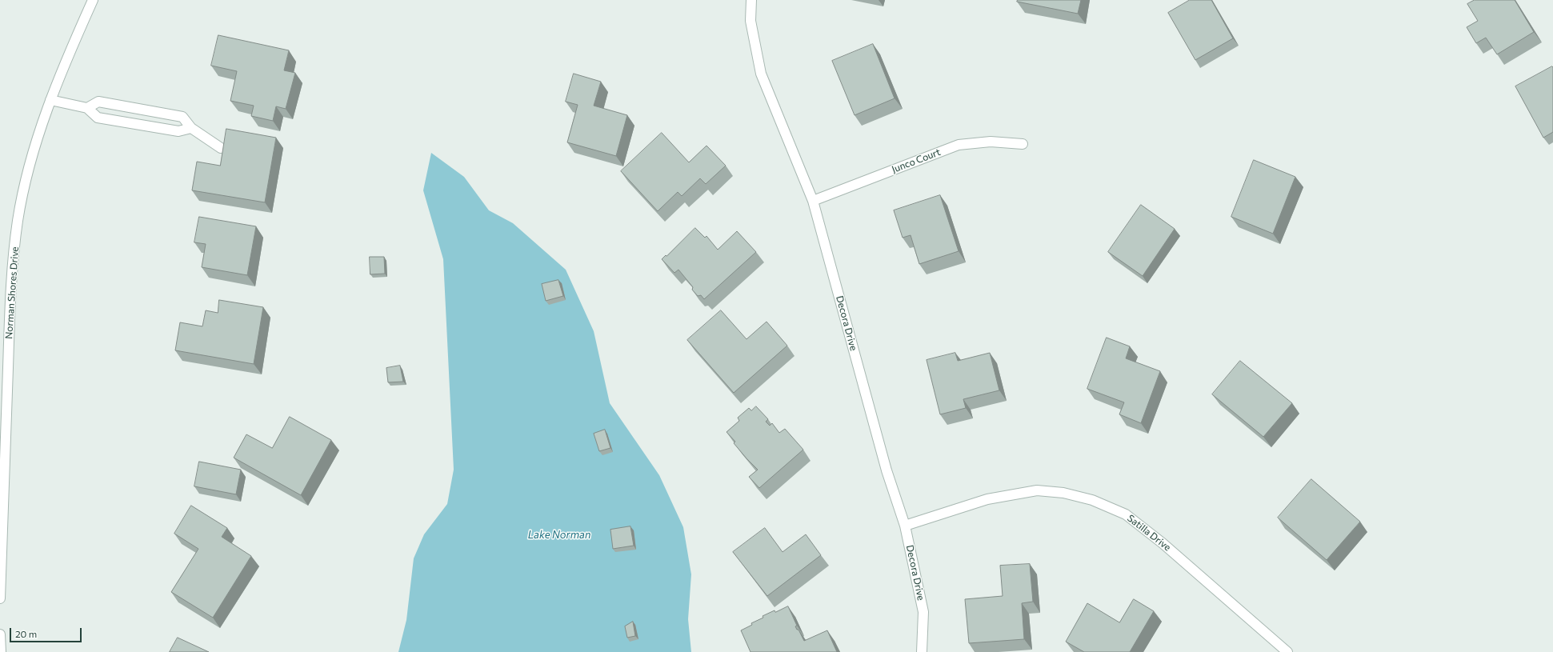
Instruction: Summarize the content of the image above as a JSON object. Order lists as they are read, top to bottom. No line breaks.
{"streets":{"street":["Junco Court","Norman Shores Drive","Decora Drive","Satilla Drive"]},"crossings":[["Junco Court","Decora Drive"],["Decora Drive","Satilla Drive"]],"water":["Lake Norman"],"scale_bar":"20 m"}
